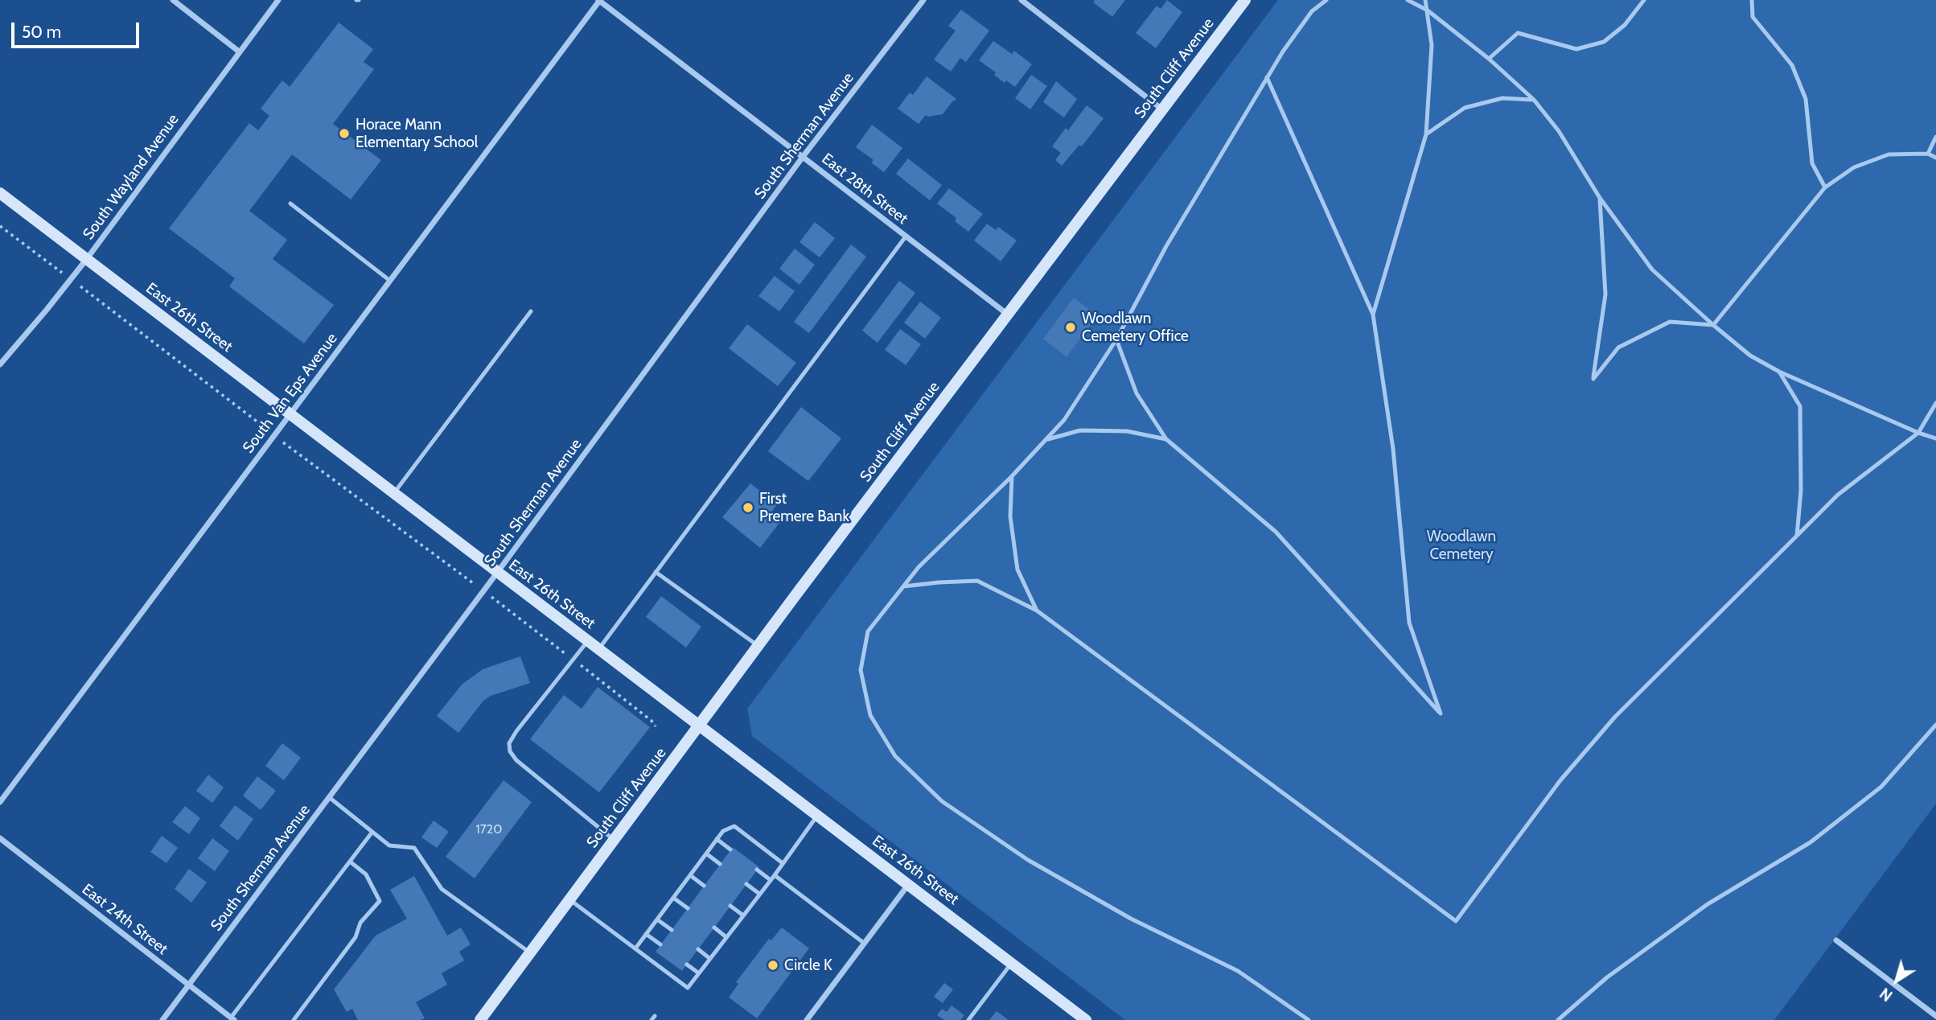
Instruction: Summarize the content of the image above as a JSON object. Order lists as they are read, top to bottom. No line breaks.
{"streets":{"main road":["South Cliff Avenue","East 26th Street"],"street":["South Sherman Avenue","South Wayland Avenue","East 28th Street","South Van Eps Avenue","East 24th Street"]},"crossings":[["South Cliff Avenue","East 28th Street"],["South Cliff Avenue","East 26th Street"],["South Sherman Avenue","East 28th Street"],["South Sherman Avenue","East 26th Street"],["South Sherman Avenue","East 24th Street"],["South Wayland Avenue","East 26th Street"],["East 28th Street","South Van Eps Avenue"],["East 26th Street","South Van Eps Avenue"]],"parks":["Woodlawn Cemetery"],"places":["Horace Mann Elementary School","Woodlawn Cemetery Office","First Premere Bank","Circle K"],"house_numbers":["1720"],"scale_bar":"50 m","north":"bottom left"}
